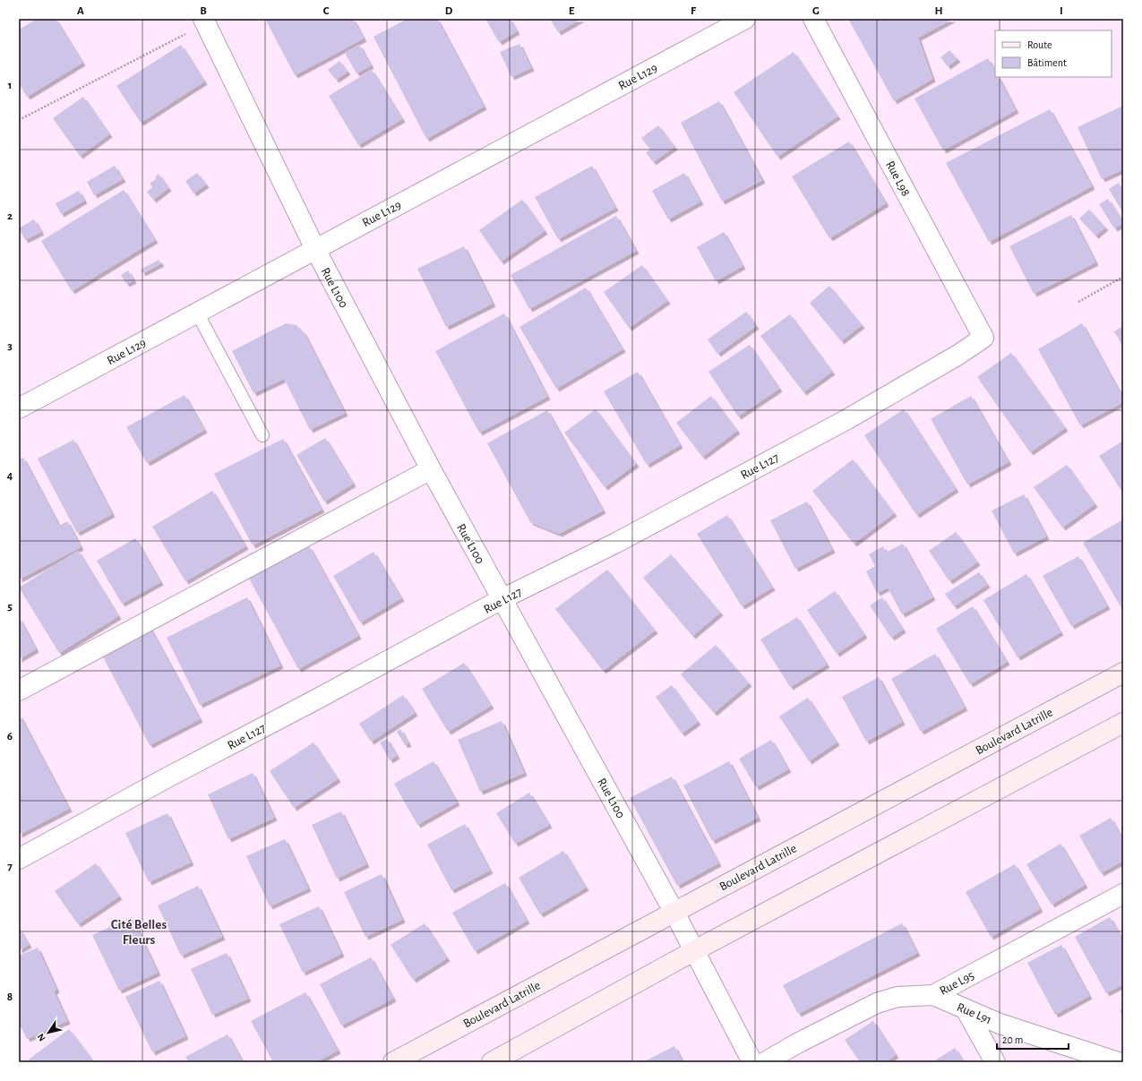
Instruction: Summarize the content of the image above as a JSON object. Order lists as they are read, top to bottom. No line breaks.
{"streets":{"main road":["Boulevard Latrille"],"street":["Rue L129","Rue L98","Rue L100","Rue L127","Rue L95","Rue L91"]},"crossings":[["Rue L129","Rue L100"],["Rue L98","Rue L127"],["Rue L100","Rue L127"],["Rue L100","Boulevard Latrille"],["Rue L95","Rue L91"]],"districts":["Cité Belles Fleurs"],"legend":["Route","Bâtiment"],"scale_bar":"20 m","north":"bottom left","grid":{"columns":["A","B","C","D","E","F","G","H","I"],"rows":["1","2","3","4","5","6","7","8"]}}
